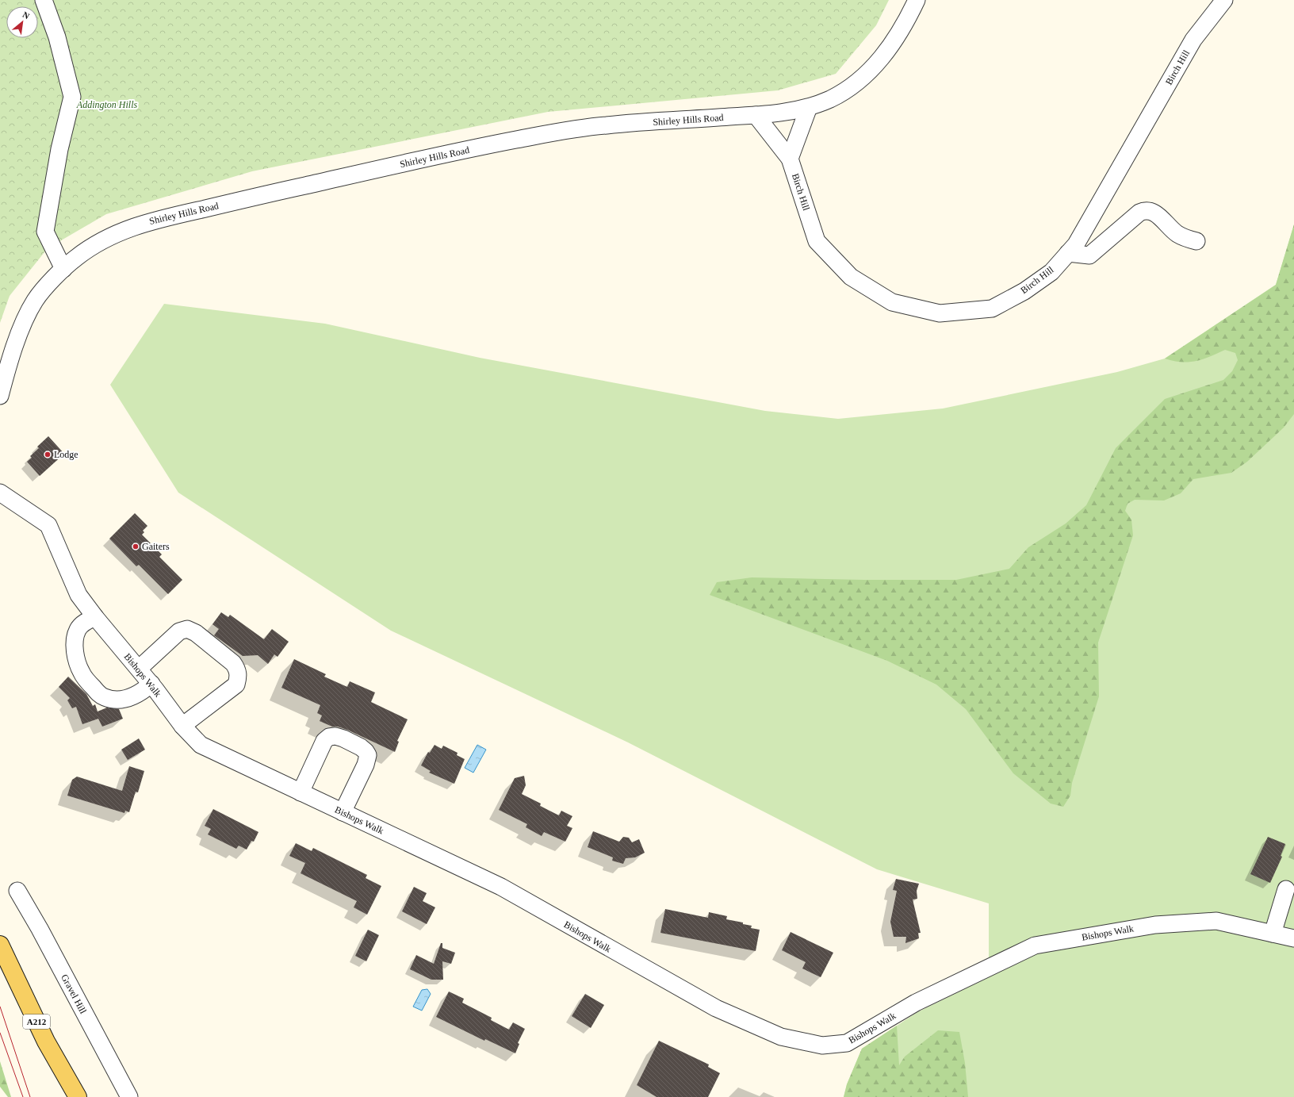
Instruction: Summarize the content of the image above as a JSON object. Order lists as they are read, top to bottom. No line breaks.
{"streets":{"main road":["A212"],"street":["Birch Hill","Shirley Hills Road","Bishops Walk","Gravel Hill"]},"crossings":[["Birch Hill","Shirley Hills Road"]],"parks":["Addington Hills"],"places":["Lodge","Gaiters"],"north":"top right"}
